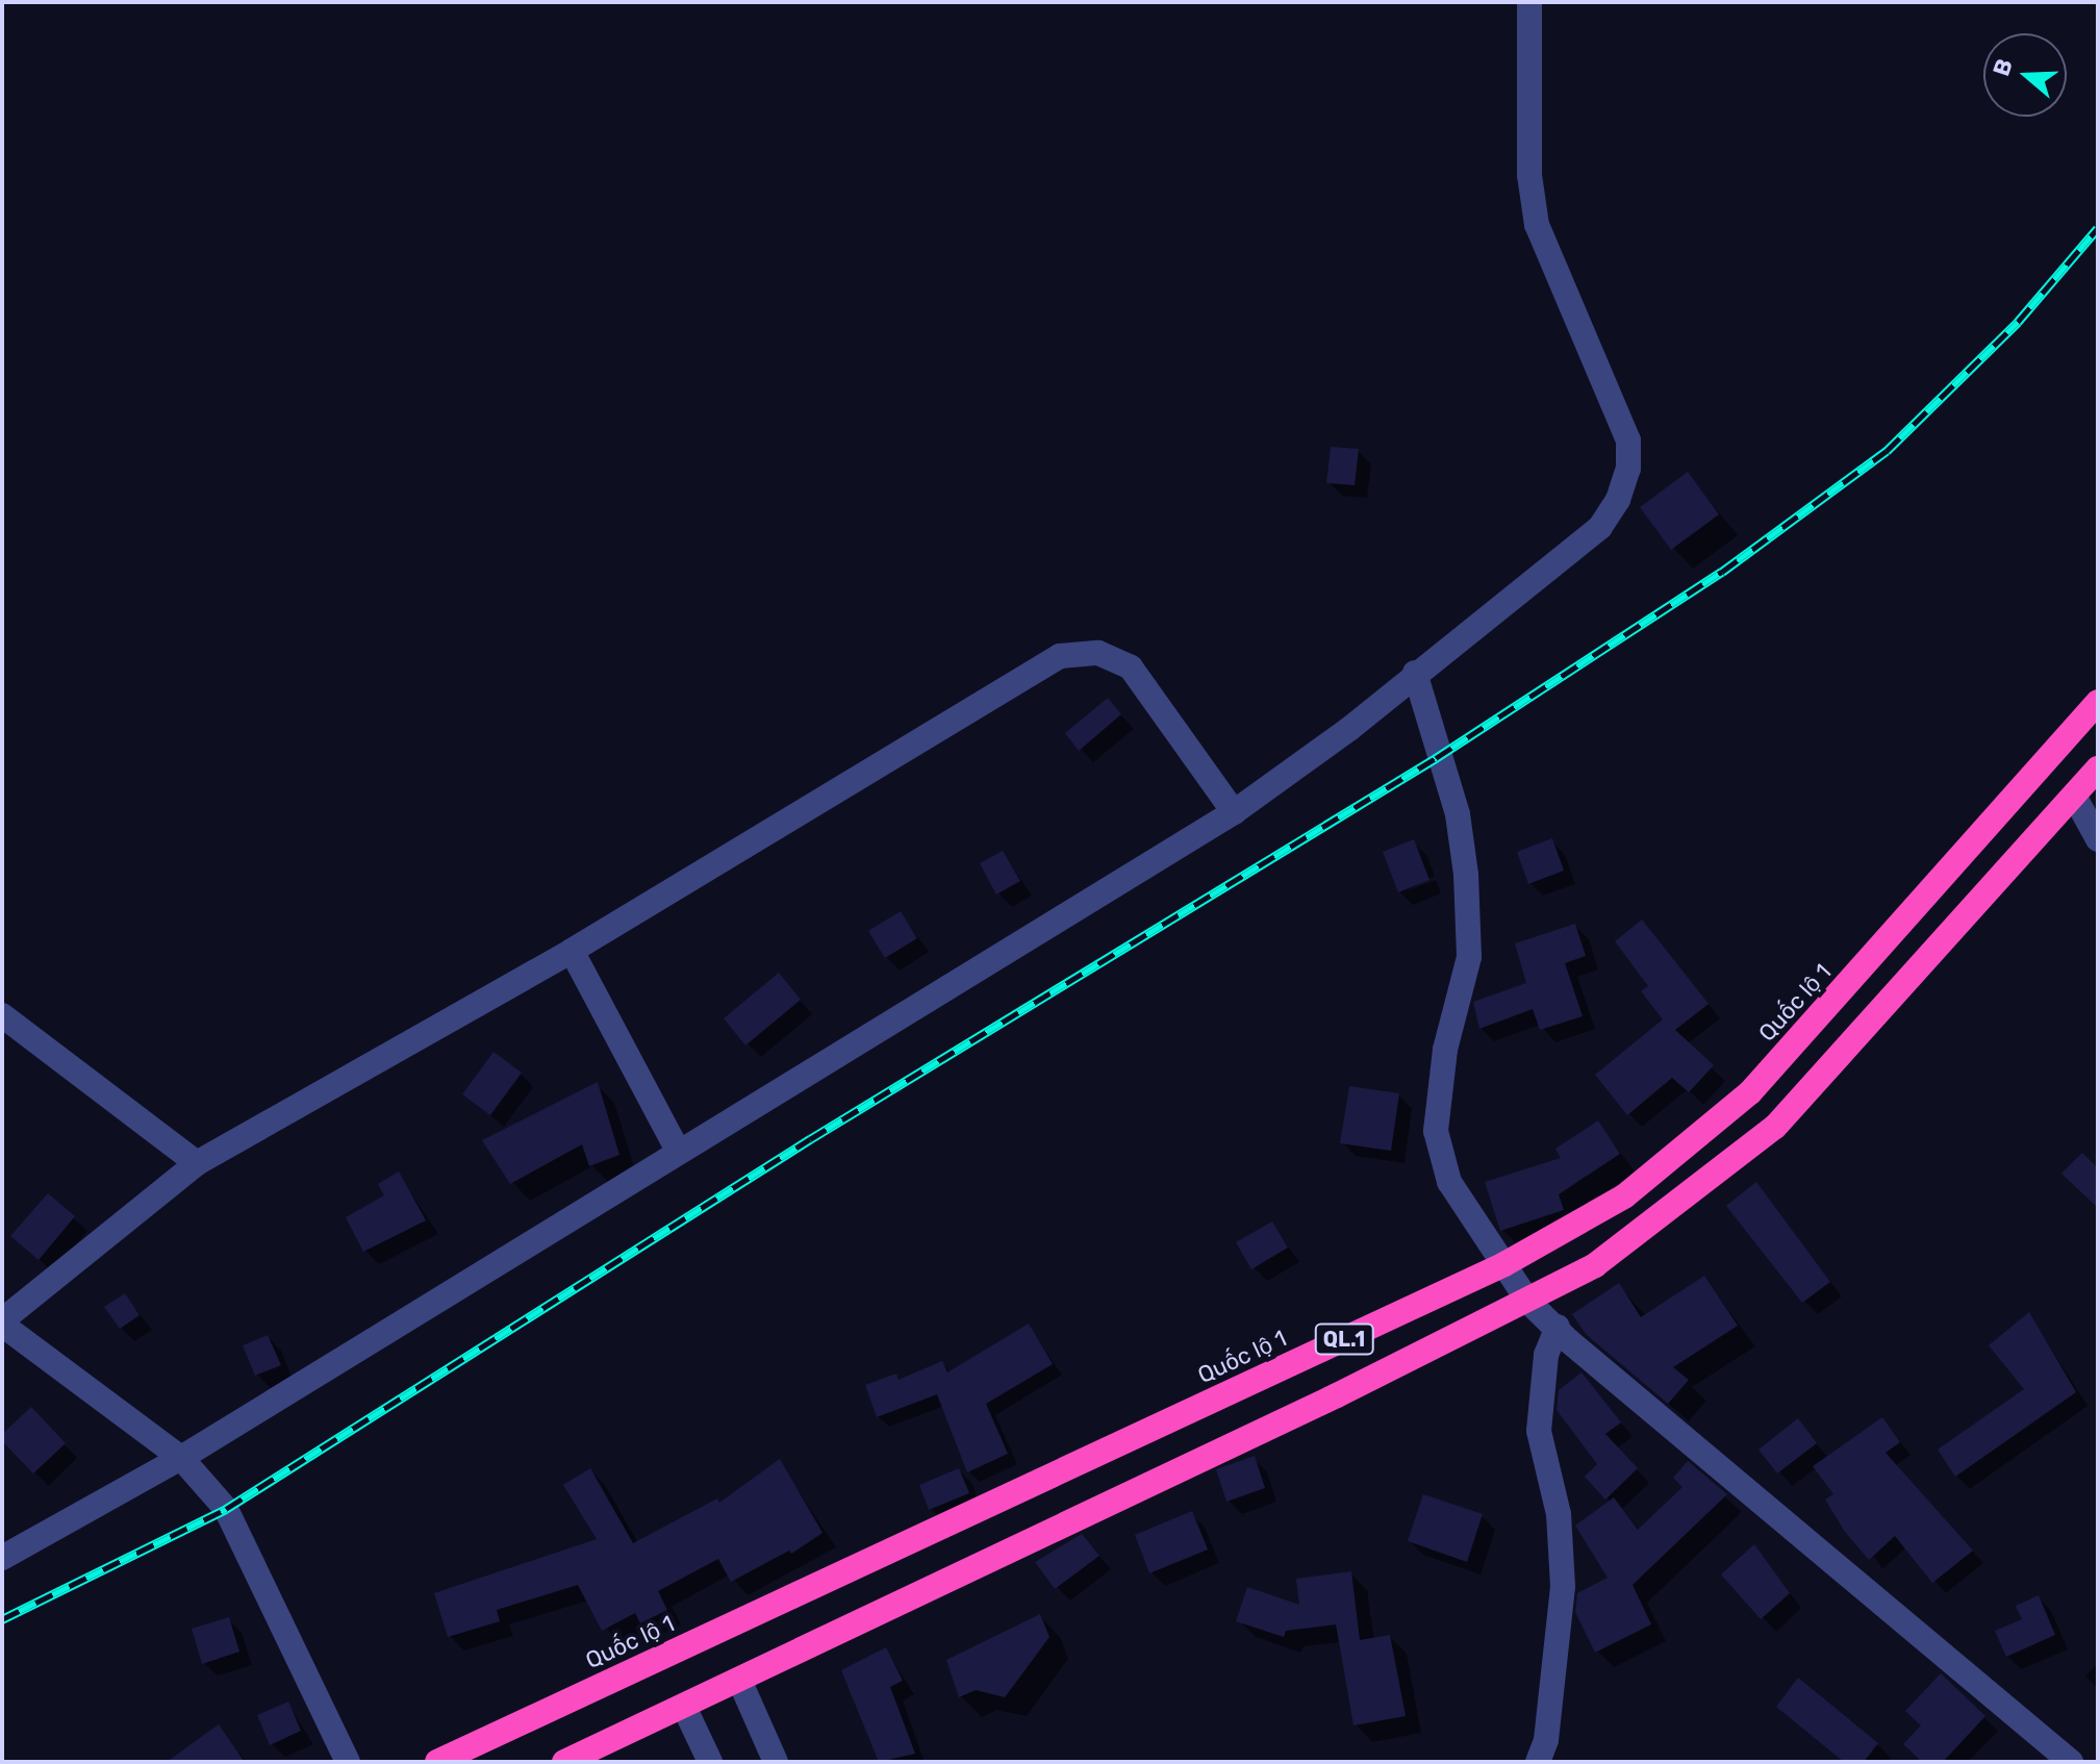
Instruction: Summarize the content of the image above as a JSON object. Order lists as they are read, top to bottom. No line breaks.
{"streets":{"highway":["Quốc lộ 1","QL.1"]},"north":"left"}
